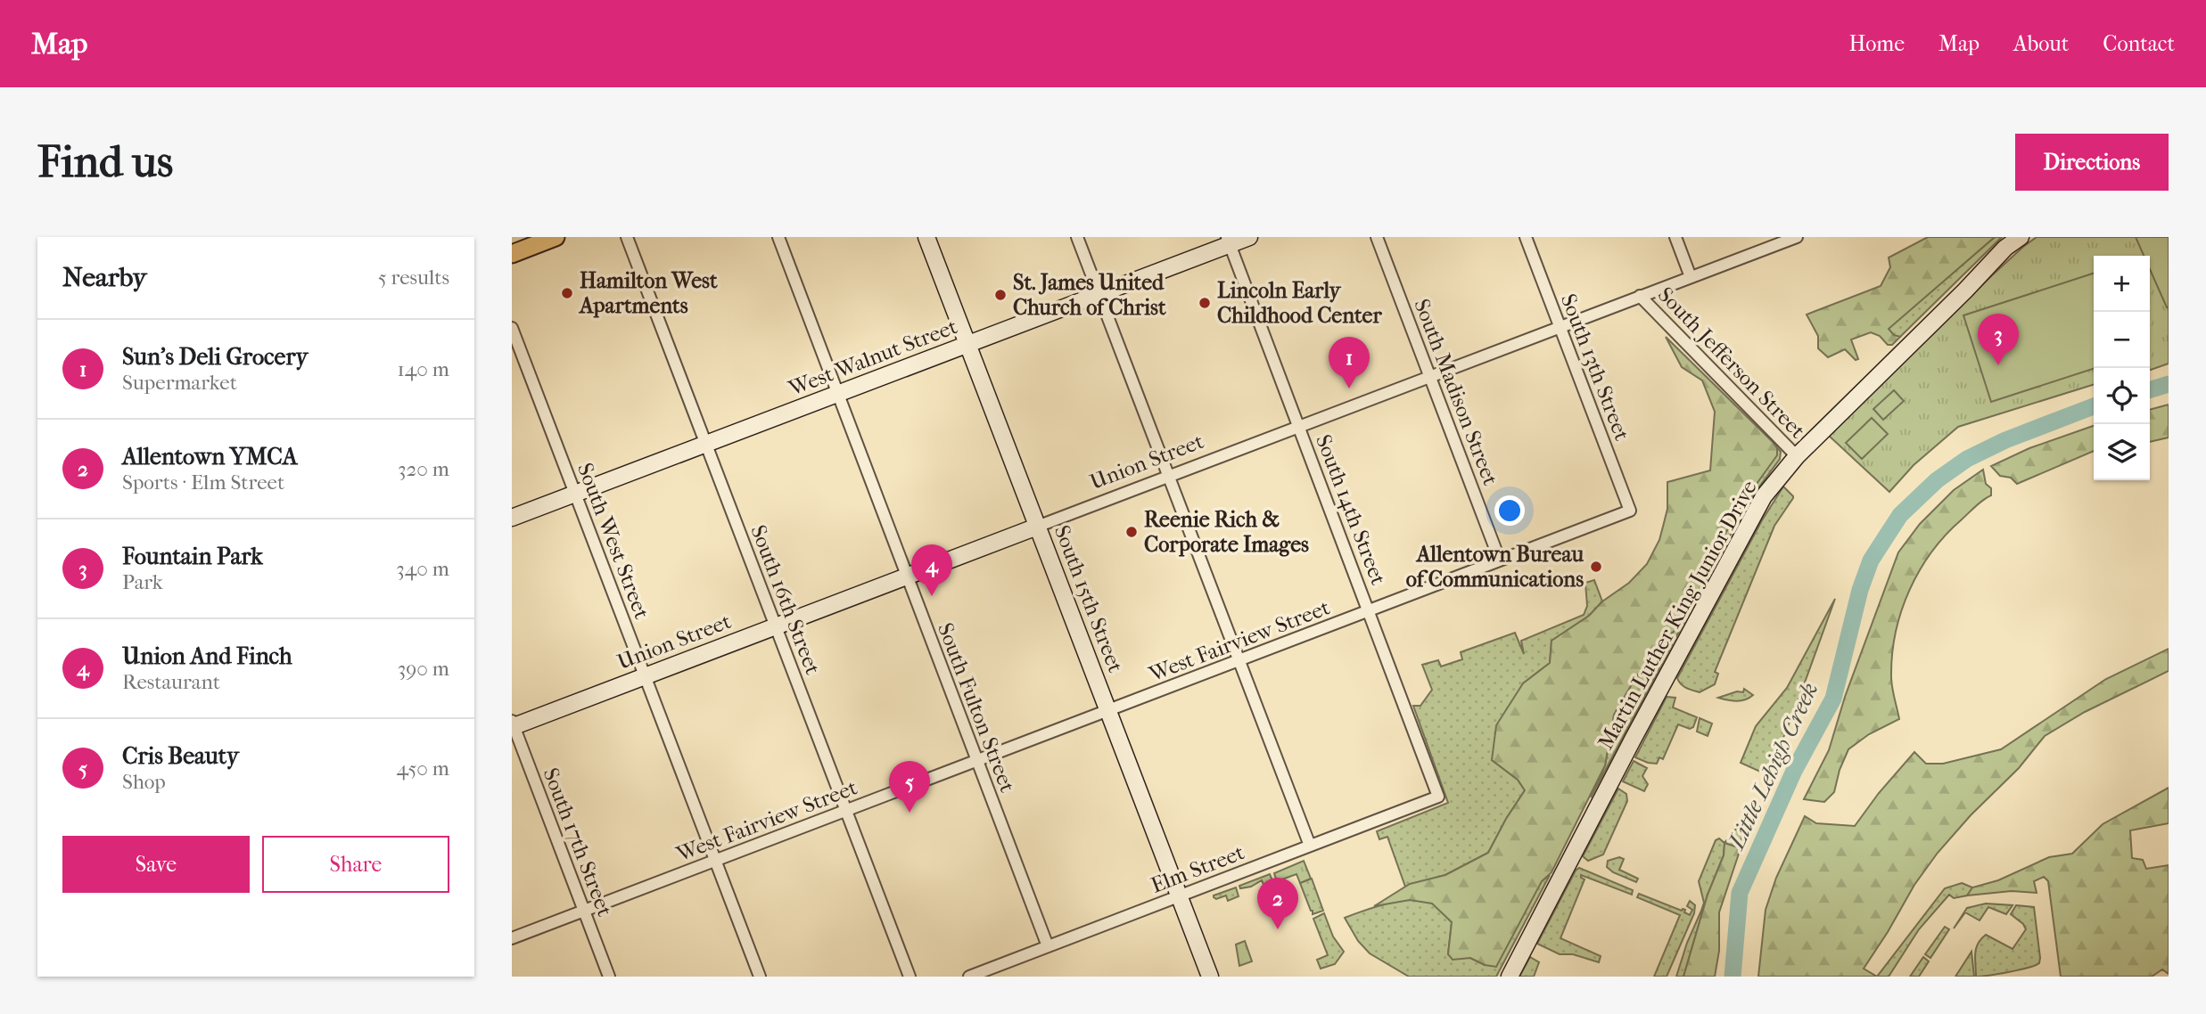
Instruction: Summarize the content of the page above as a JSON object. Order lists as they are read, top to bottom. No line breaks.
{"streets":{"main road":["West Walnut Street","Union Street","South 15th Street","Martin Luther King Junior Drive"],"street":["South Jefferson Street","South 13th Street","South Madison Street","South 14th Street","South West Street","South 16th Street","West Fairview Street","South Fulton Street","South 17th Street","Elm Street"]},"crossings":[["West Walnut Street","South 14th Street"],["West Walnut Street","South West Street"],["West Walnut Street","South 15th Street"],["West Walnut Street","South 16th Street"],["West Walnut Street","South Fulton Street"],["South Jefferson Street","Union Street"],["South Jefferson Street","Martin Luther King Junior Drive"],["South 13th Street","Union Street"],["South 13th Street","West Fairview Street"],["South Madison Street","Union Street"],["South Madison Street","West Fairview Street"],["Union Street","South 14th Street"],["Union Street","South West Street"],["Union Street","South 15th Street"],["Union Street","South 16th Street"],["Union Street","South Fulton Street"],["Union Street","South 17th Street"],["South 14th Street","West Fairview Street"],["South 14th Street","Elm Street"],["South West Street","West Fairview Street"],["South 15th Street","West Fairview Street"],["South 15th Street","Elm Street"],["South 16th Street","West Fairview Street"],["West Fairview Street","South Fulton Street"],["West Fairview Street","South 17th Street"],["South Fulton Street","Elm Street"]],"water":["Little Lehigh Creek"],"places":["Hamilton West Apartments","St. James United Church of Christ","Lincoln Early Childhood Center","Reenie Rich & Corporate Images","Allentown Bureau of Communications"],"page":{"header":"Map","nav":["Home","Map","About","Contact"],"buttons":["Directions",["Save","Share"]],"title":"Find us","heading":["Nearby","5 results"],"map_buttons":["+","−"],"pins":["3","1","4","5","2"],"list":[{"mark":"1","name":"Sun's Deli Grocery","note":"Supermarket","value":"140 m"},{"mark":"2","name":"Allentown YMCA","note":"Sports · Elm Street","value":"320 m"},{"mark":"3","name":"Fountain Park","note":"Park","value":"340 m"},{"mark":"4","name":"Union And Finch","note":"Restaurant","value":"390 m"},{"mark":"5","name":"Cris Beauty","note":"Shop","value":"450 m"}]}}
